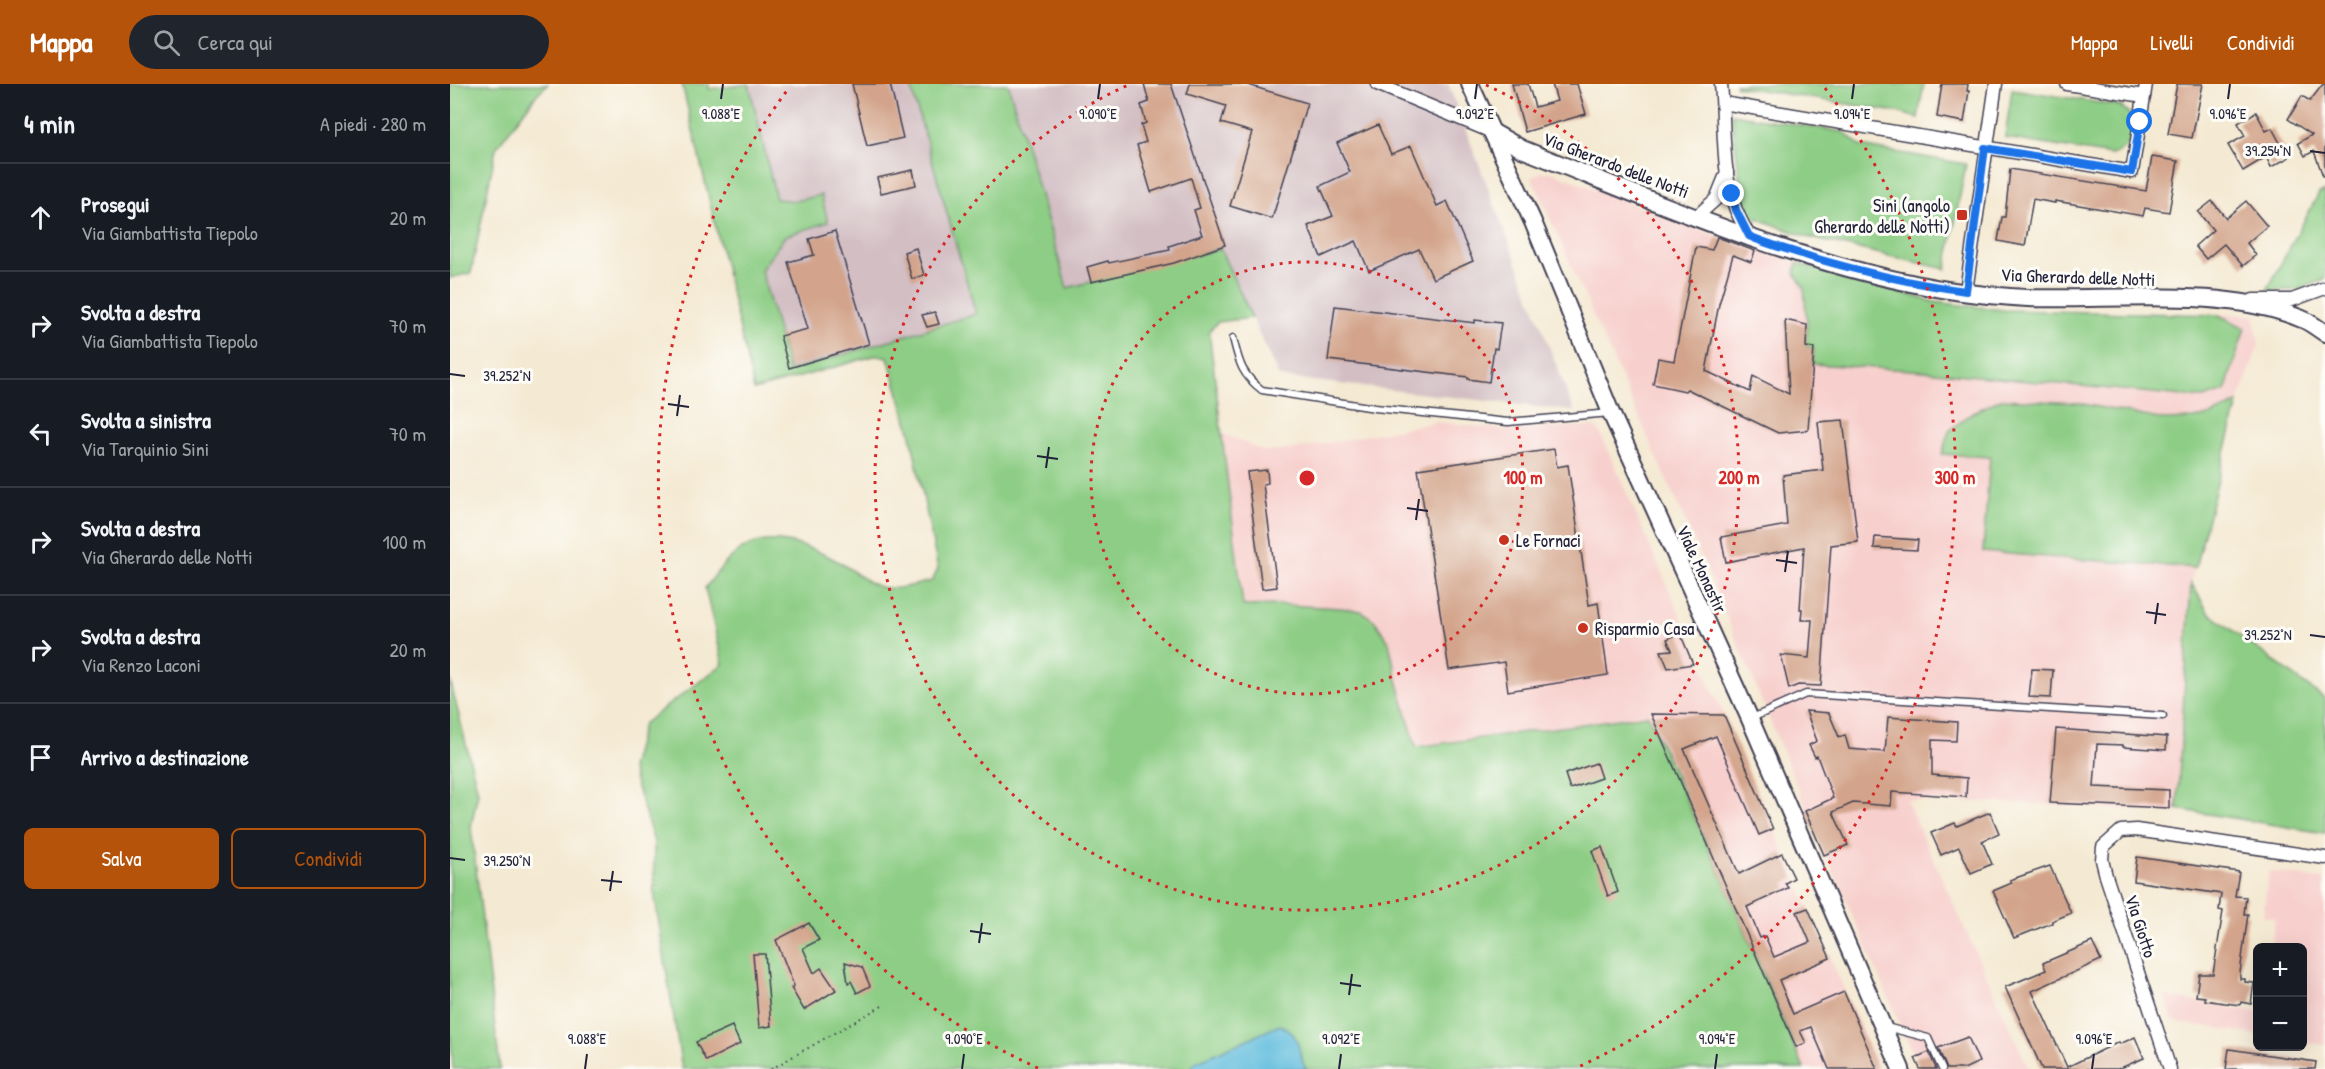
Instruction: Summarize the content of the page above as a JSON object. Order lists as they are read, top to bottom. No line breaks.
{"streets":{"main road":["Via Gherardo delle Notti","Viale Monastir"],"street":["Via Giotto"]},"crossings":[["Via Gherardo delle Notti","Viale Monastir"]],"places":{"transit":["Sini (angolo Gherardo delle Notti)"],"other":["Le Fornaci","Risparmio Casa"]},"page":{"header":"Mappa","search":"Cerca qui","nav":["Mappa","Livelli","Condividi"],"heading":["4 min","A piedi · 280 m"],"list":[["Prosegui","Via Giambattista Tiepolo","20 m"],["Svolta a destra","Via Giambattista Tiepolo","70 m"],["Svolta a sinistra","Via Tarquinio Sini","70 m"],["Svolta a destra","Via Gherardo delle Notti","100 m"],["Svolta a destra","Via Renzo Laconi","20 m"],"Arrivo a destinazione"],"buttons":["Salva","Condividi"],"map_buttons":["+","−"]},"coordinates":["9.088°E","9.090°E","9.092°E","9.094°E","9.096°E","39.254°N","39.252°N","39.250°N"],"rings":["100 m","200 m","300 m"]}
